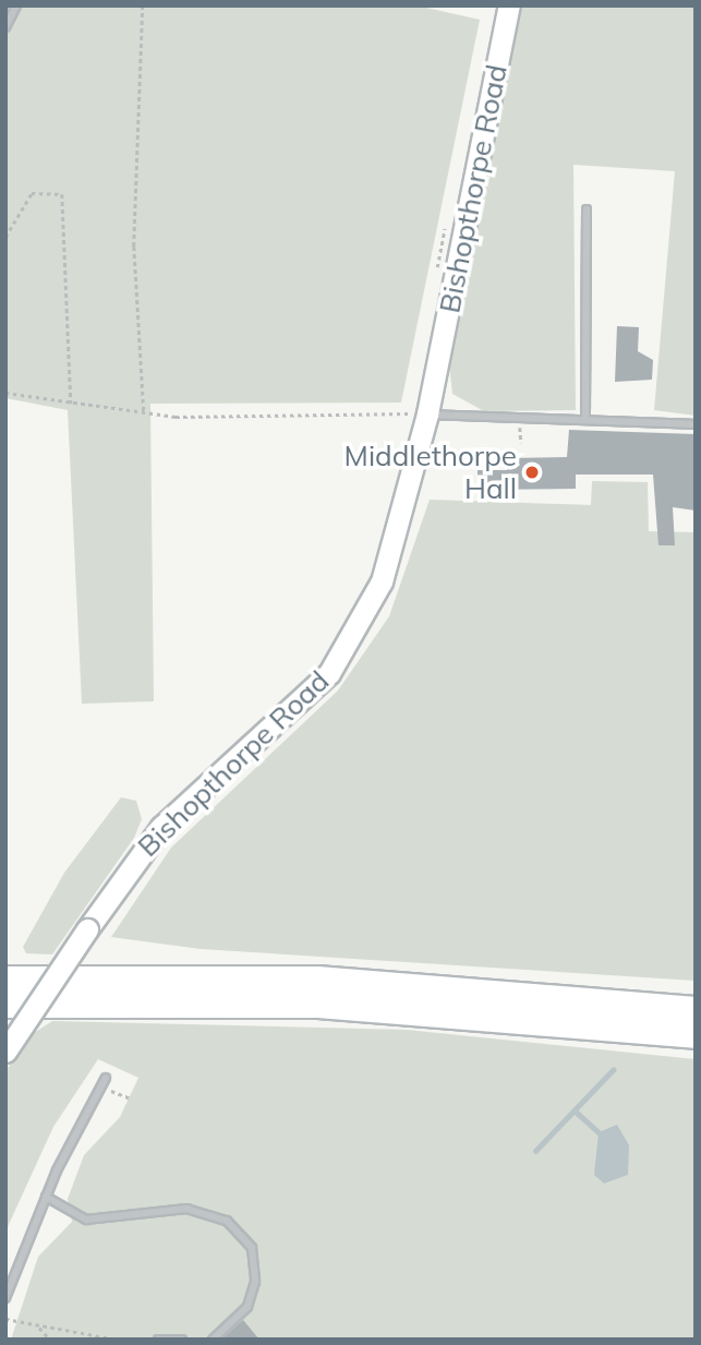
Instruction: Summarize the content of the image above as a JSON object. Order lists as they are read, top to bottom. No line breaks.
{"streets":{"street":["Bishopthorpe Road"]},"places":["Middlethorpe Hall"]}
